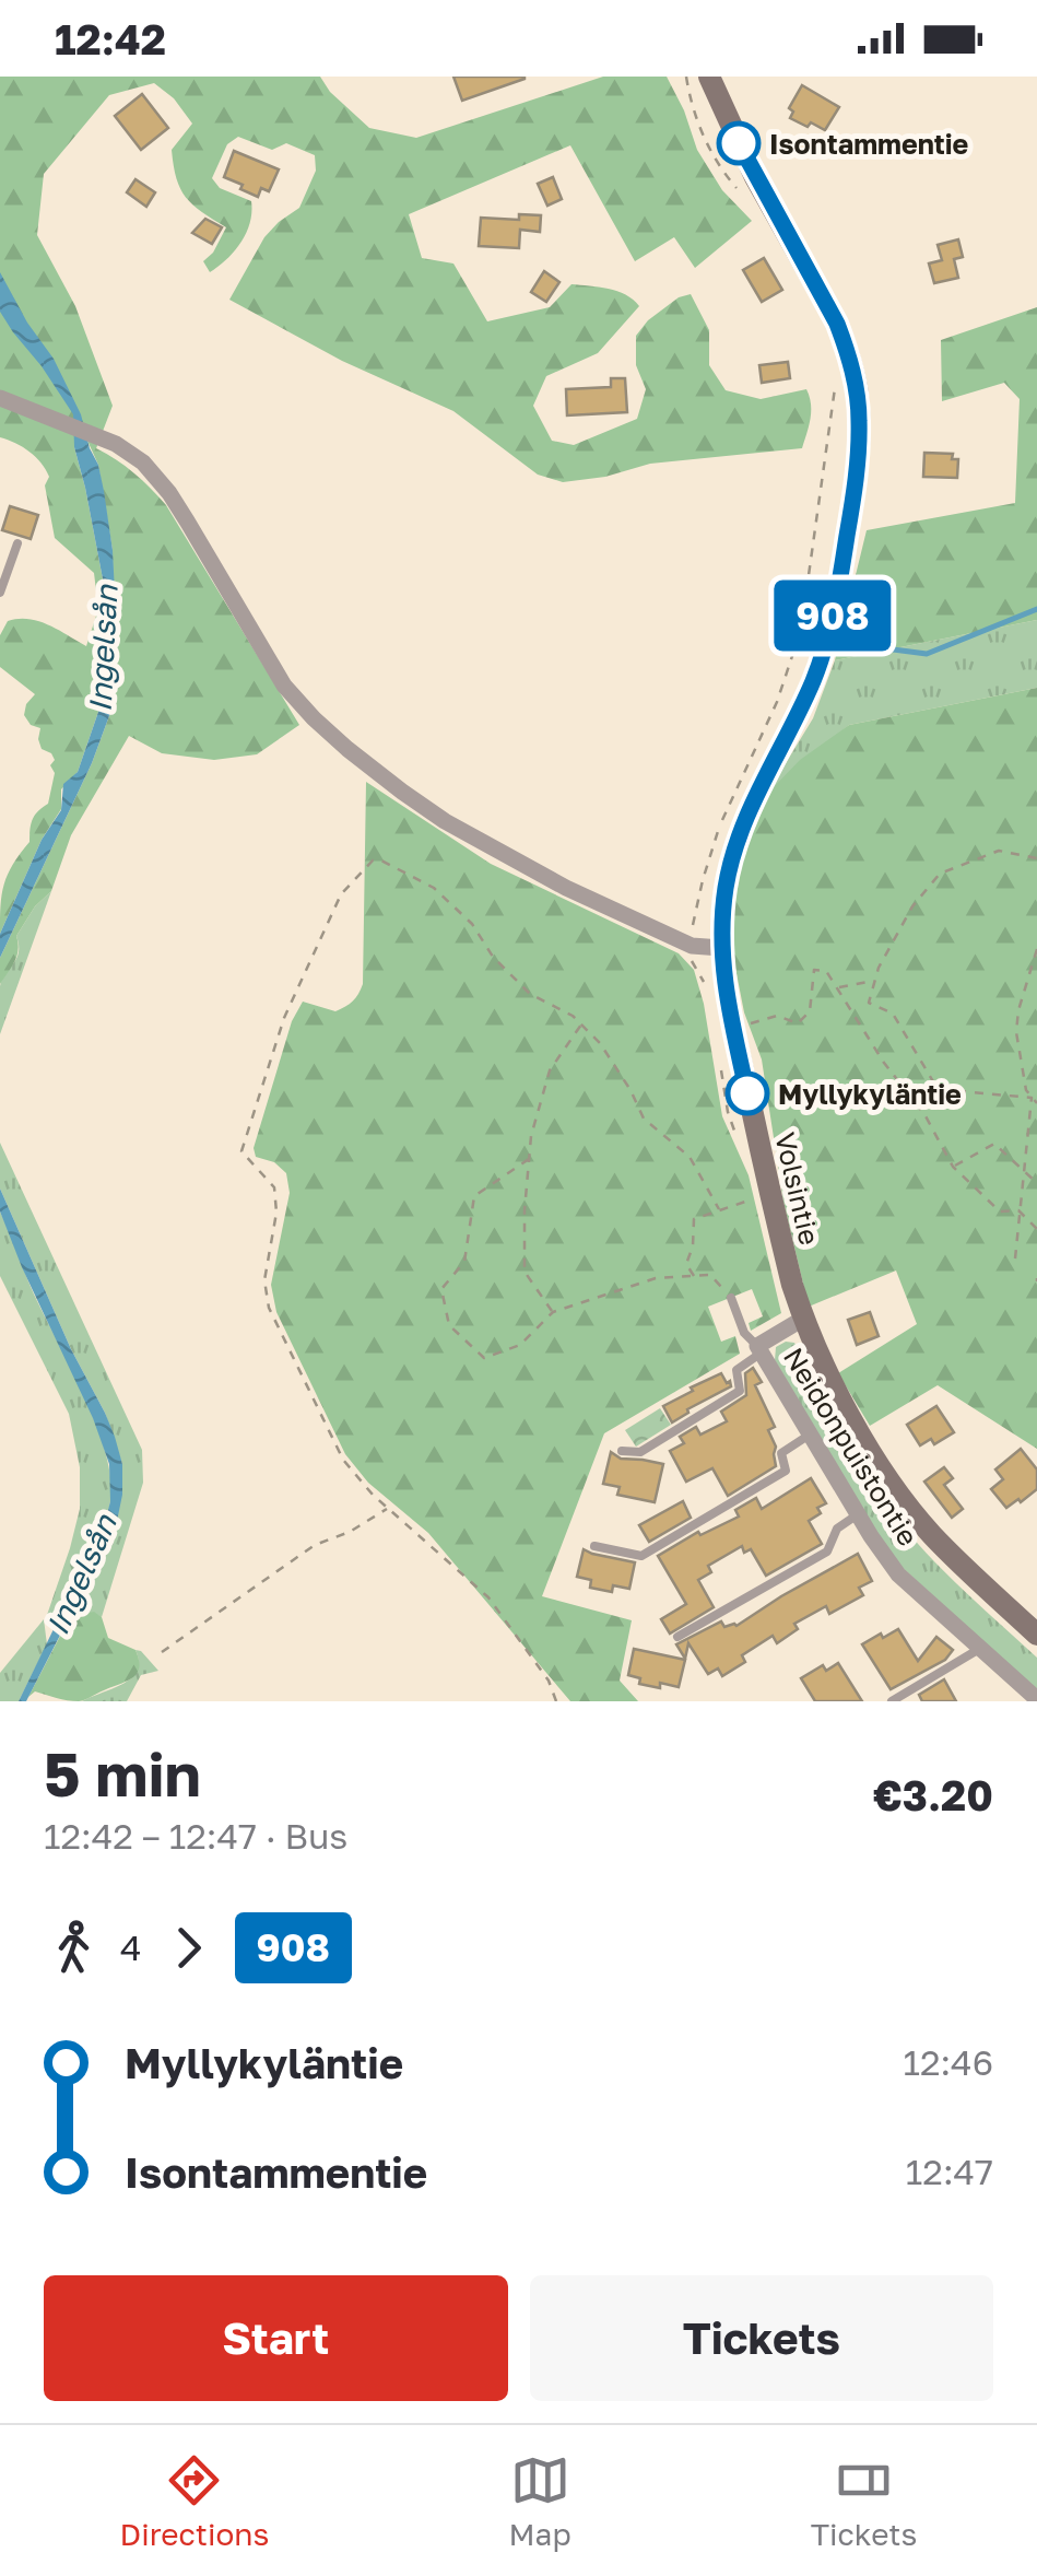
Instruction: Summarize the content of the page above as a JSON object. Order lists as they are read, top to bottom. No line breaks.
{"streets":{"street":["Volsintie","Neidonpuistontie"]},"crossings":[["Volsintie","Neidonpuistontie"]],"water":["Ingelsån"],"places":["Isontammentie","Myllykyläntie"],"lines":["bus line 908"],"page":{"status":"12:42","on_map":"908","heading":["5 min","12:42 – 12:47 · Bus","€3.20"],"legs":["4","908"],"list":[{"name":"Myllykyläntie","value":"12:46"},{"name":"Isontammentie","value":"12:47"}],"buttons":["Start","Tickets"],"tabs":["Directions","Map","Tickets"]}}
